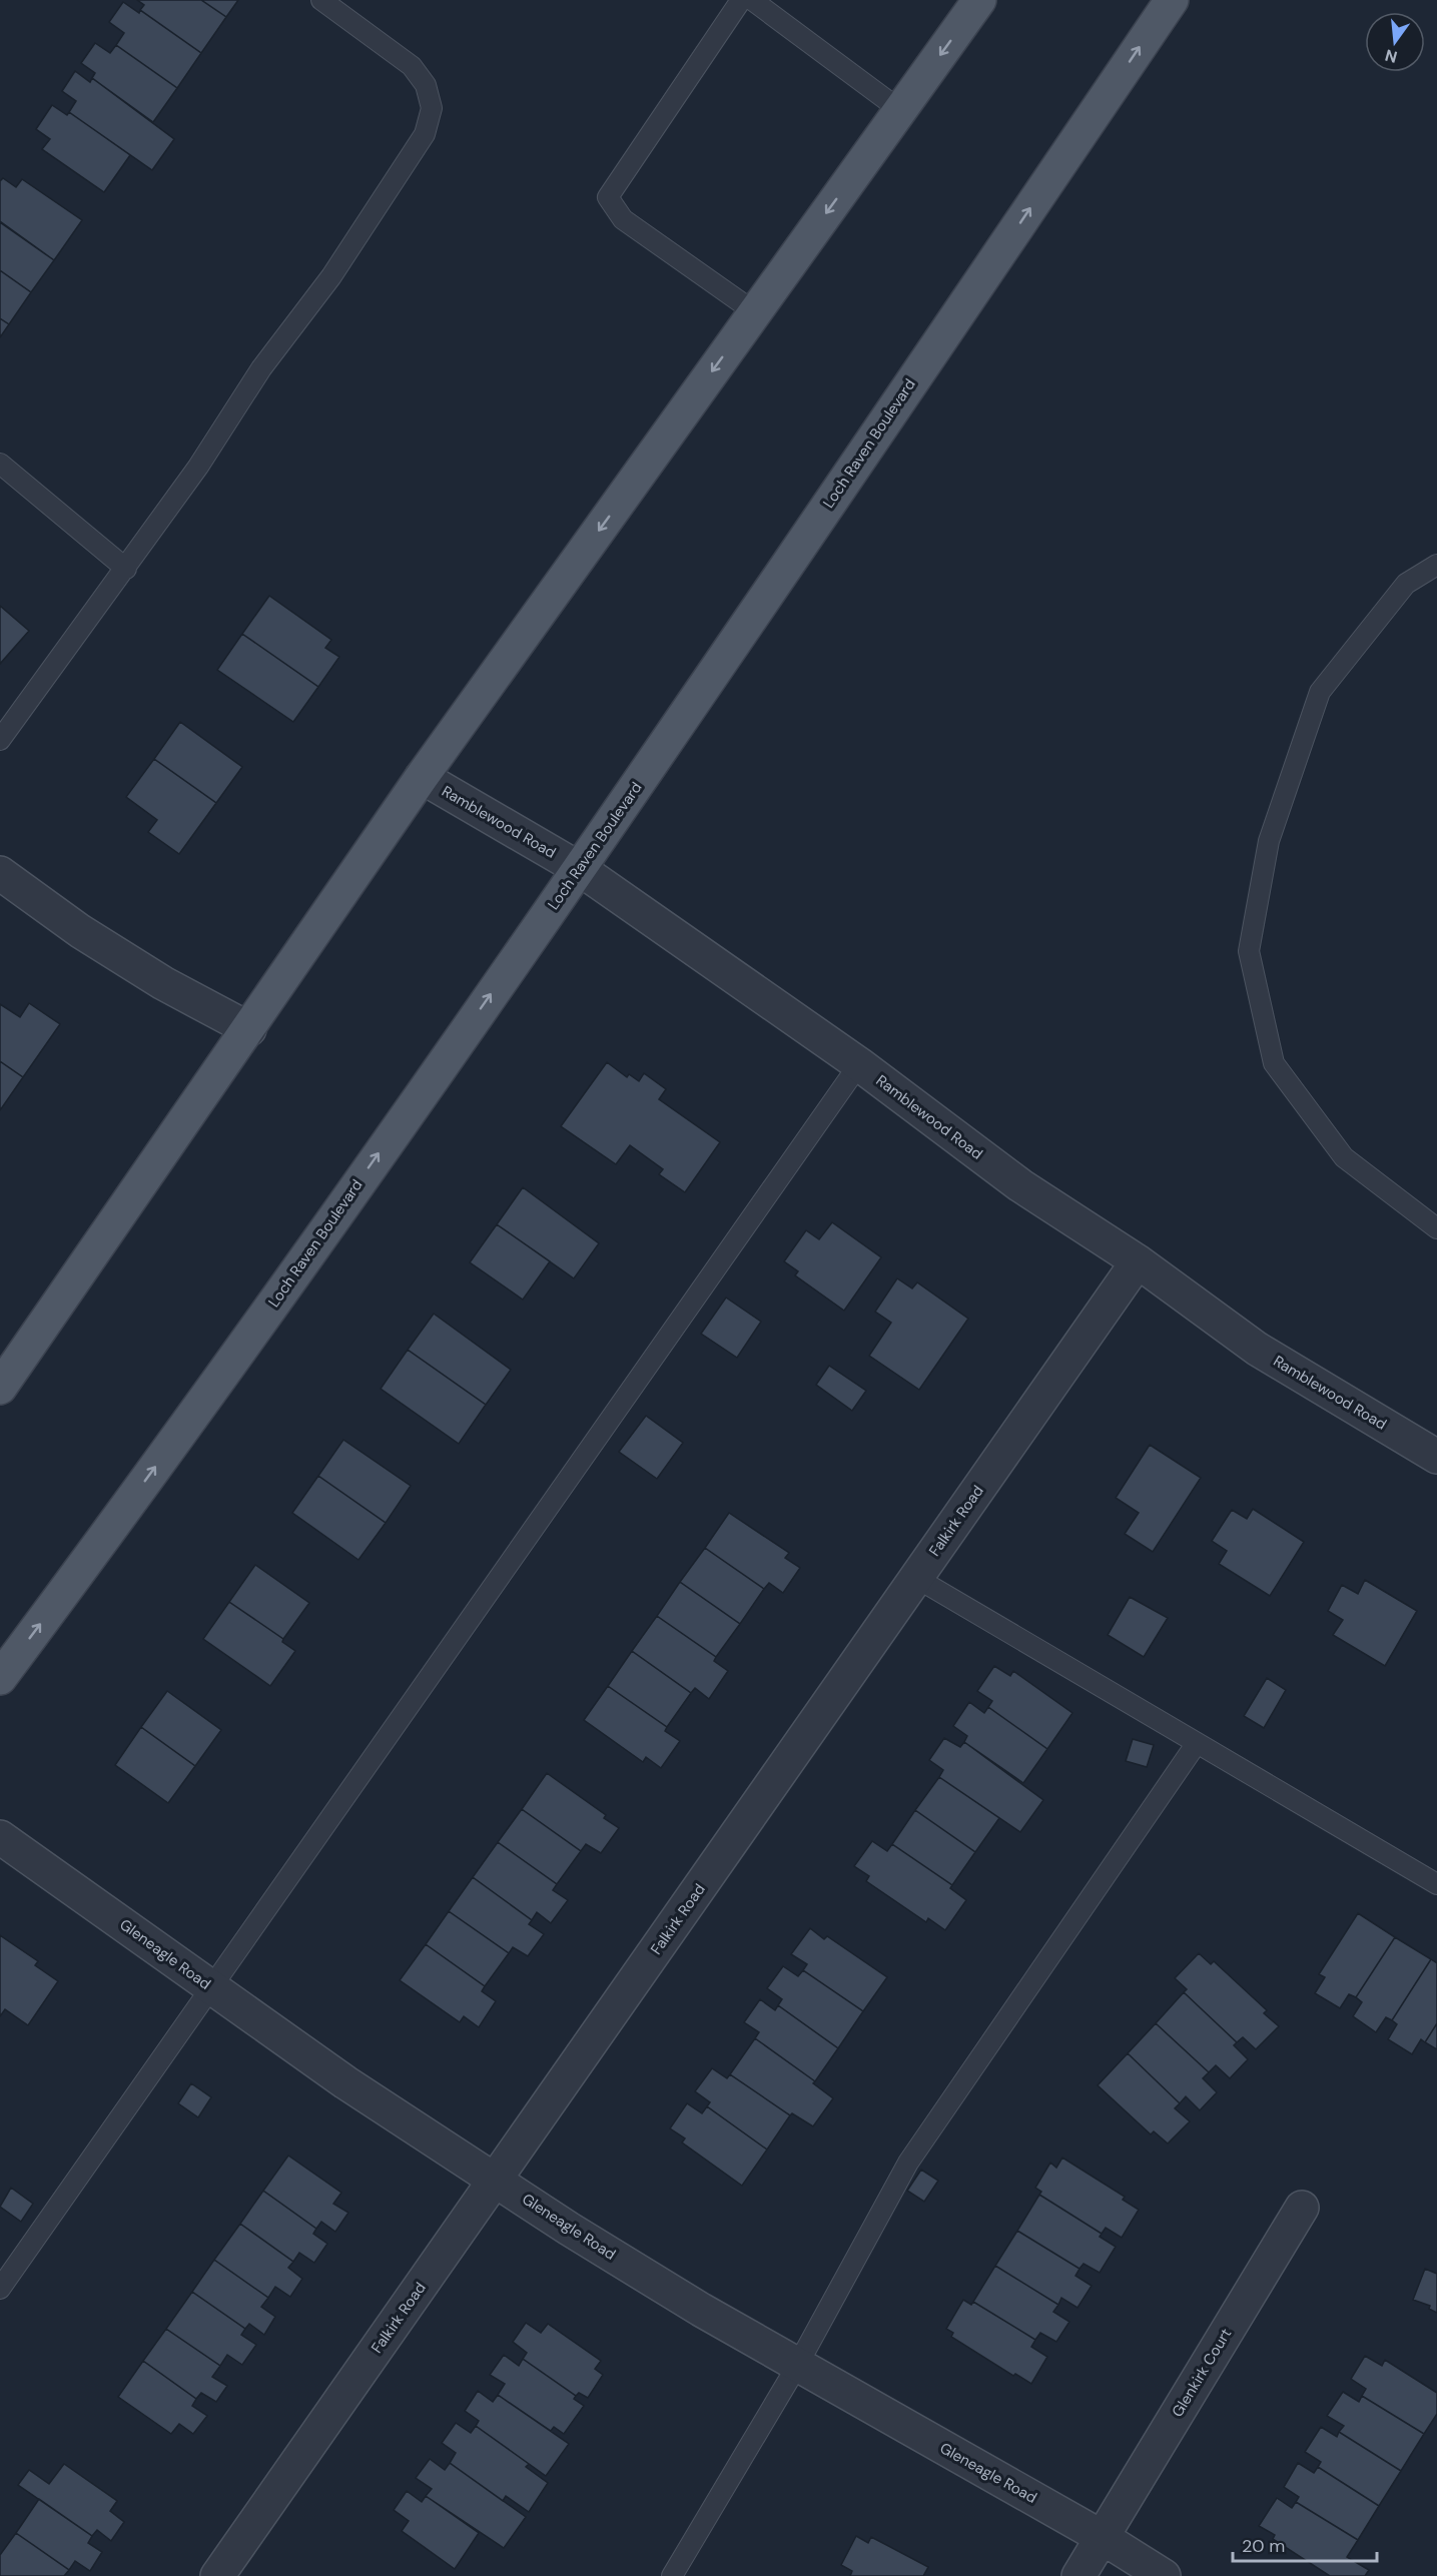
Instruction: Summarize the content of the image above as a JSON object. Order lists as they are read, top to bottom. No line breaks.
{"streets":{"main road":["Loch Raven Boulevard"],"street":["Ramblewood Road","Falkirk Road","Gleneagle Road","Glenkirk Court"]},"crossings":[["Loch Raven Boulevard","Ramblewood Road"],["Ramblewood Road","Falkirk Road"],["Falkirk Road","Gleneagle Road"],["Gleneagle Road","Glenkirk Court"]],"scale_bar":"20 m","north":"bottom"}
